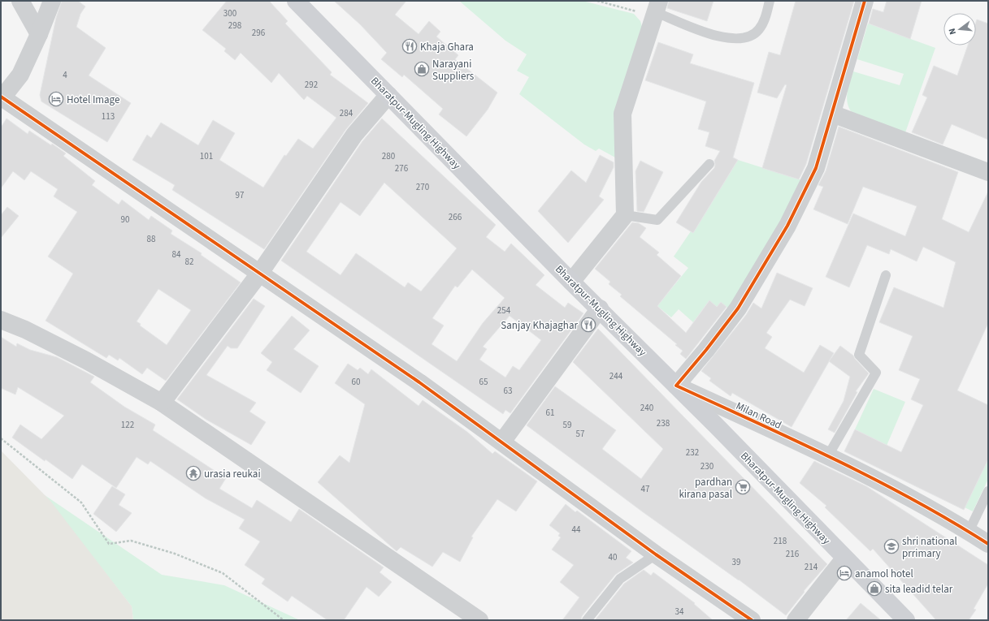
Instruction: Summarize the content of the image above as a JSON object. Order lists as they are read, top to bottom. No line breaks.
{"streets":{"main road":["Bharatpur-Mugling Highway"],"street":["Milan Road"]},"crossings":[["Bharatpur-Mugling Highway","Milan Road"]],"places":{"restaurant":["Khaja Ghara","Sanjay Khajaghar"],"shop":["Narayani Suppliers","sita leadid telar"],"hotel":["Hotel Image","anamol hotel"],"temple":["urasia reukai"],"supermarket":["pardhan kirana pasal"],"school or university":["shri national prrimary"]},"house_numbers":["300","298","296","4","292","284","113","101","280","276","270","97","266","90","88","84","82","254","244","60","65","63","240","61","238","122","59","57","232","230","47","44","218","216","40","39","214","34"],"north":"left"}
